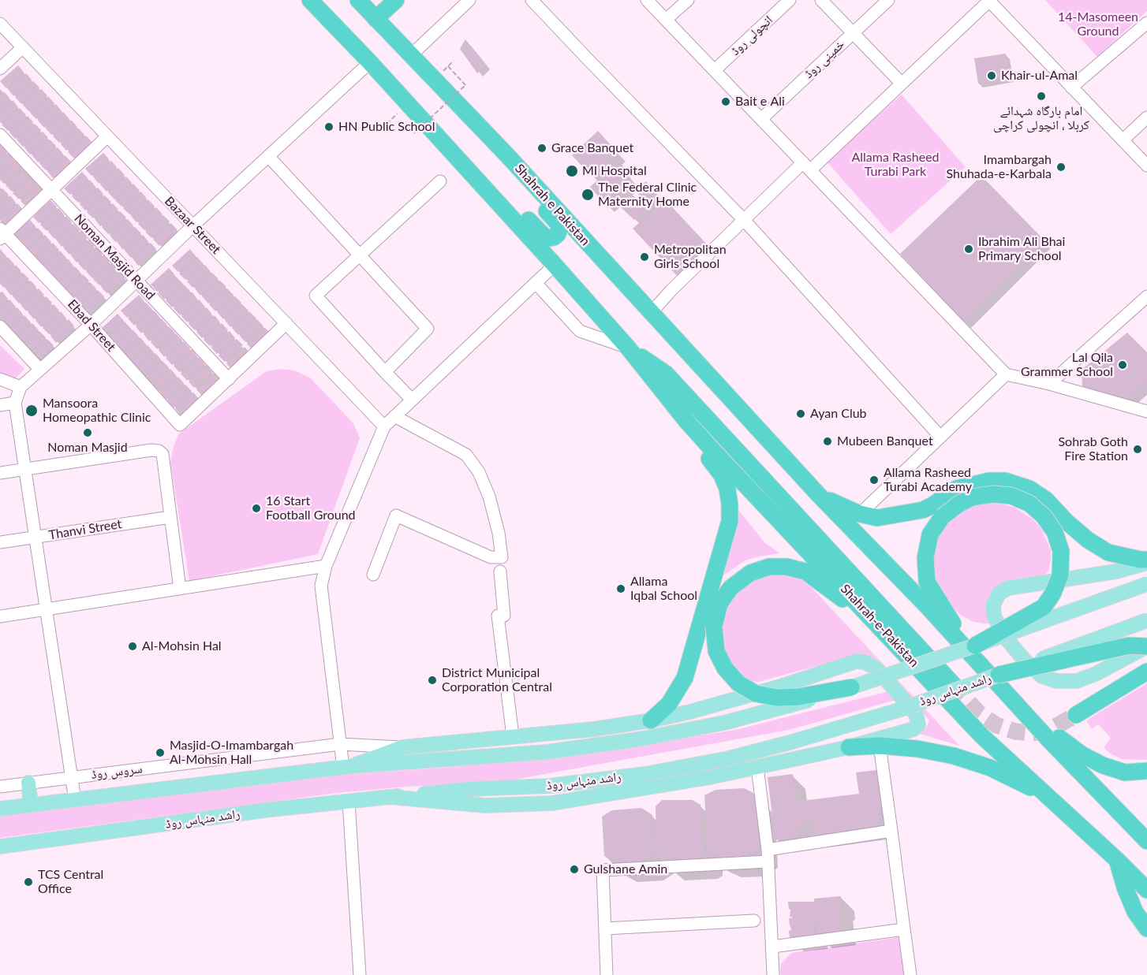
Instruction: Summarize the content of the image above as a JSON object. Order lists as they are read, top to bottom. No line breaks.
{"streets":{"highway":["Shahrah e Pakistan","Shahrah-e-Pakistan"],"main road":["راشد منہاس روڈ"],"street":["انچولی روڈ","خمینی روڈ","Bazaar Street","Noman Masjid Road","Ebad Street","Thanvi Street","سروس روڈ"]},"crossings":[["Noman Masjid Road","Ebad Street"]],"parks":["14-Masomeen Ground","Allama Rasheed Turabi Park"],"places":["Khair-ul-Amal","امام بارگاہ شہدائے کربلا ، انچولی کراچی","Bait e Ali","HN Public School","Grace Banquet","Imambargah Shuhada-e-Karbala","MI Hospital","The Federal Clinic Maternity Home","Ibrahim Ali Bhai Primary School","Metropolitan Girls School","Lal Qila Grammer School","Mansoora Homeopathic Clinic","Ayan Club","Noman Masjid","Mubeen Banquet","Sohrab Goth Fire Station","Allama Rasheed Turabi Academy","16 Start Football Ground","Allama Iqbal School","Al-Mohsin Hal","District Municipal Corporation Central","Masjid-O-Imambargah Al-Mohsin Hall","Gulshane Amin","TCS Central Office"]}
